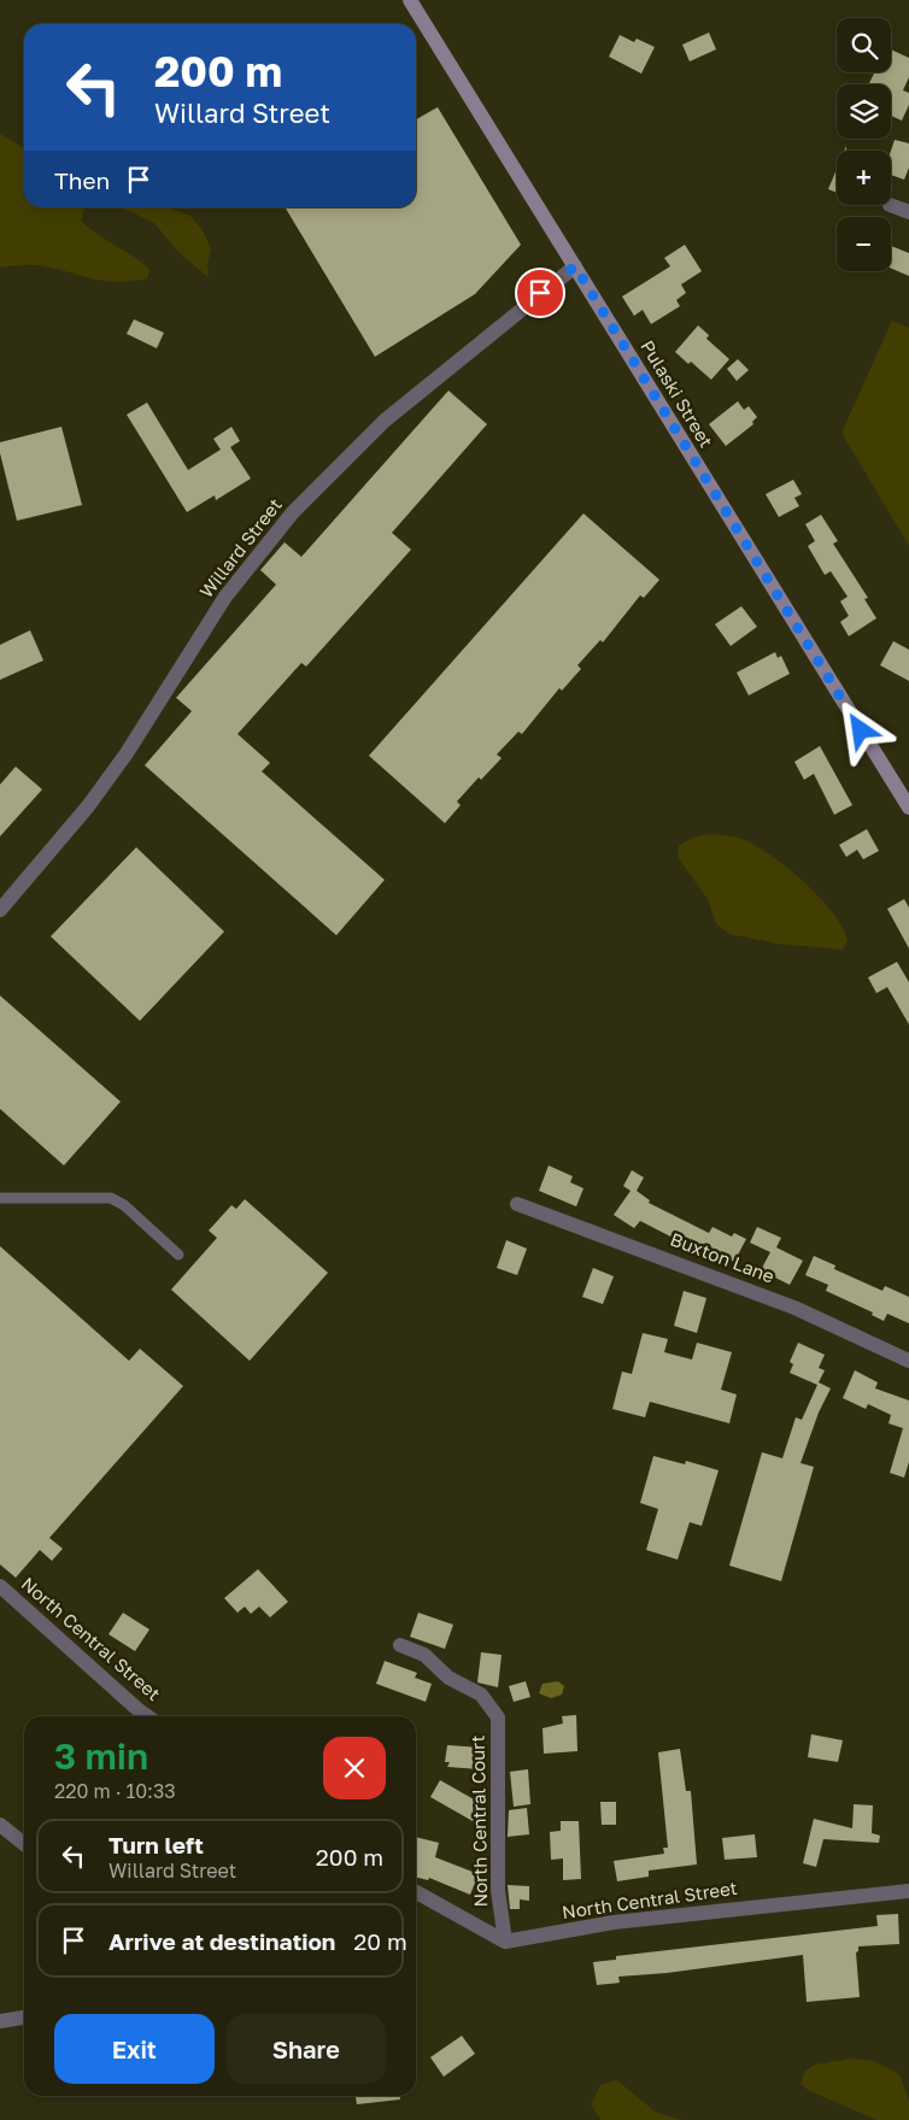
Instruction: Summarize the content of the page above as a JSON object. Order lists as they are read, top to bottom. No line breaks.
{"streets":{"main road":["Pulaski Street"],"street":["Willard Street","Buxton Lane","North Central Street","North Central Court"]},"crossings":[["Pulaski Street","Willard Street"],["North Central Street","North Central Court"]],"page":{"map_buttons":["+","−"],"turn":["200 m","Willard Street"],"then":"Then","heading":["3 min","220 m · 10:33"],"list":[{"name":"Turn left","note":"Willard Street","value":"200 m"},{"name":"Arrive at destination","value":"20 m"}],"buttons":["Exit","Share"]}}
